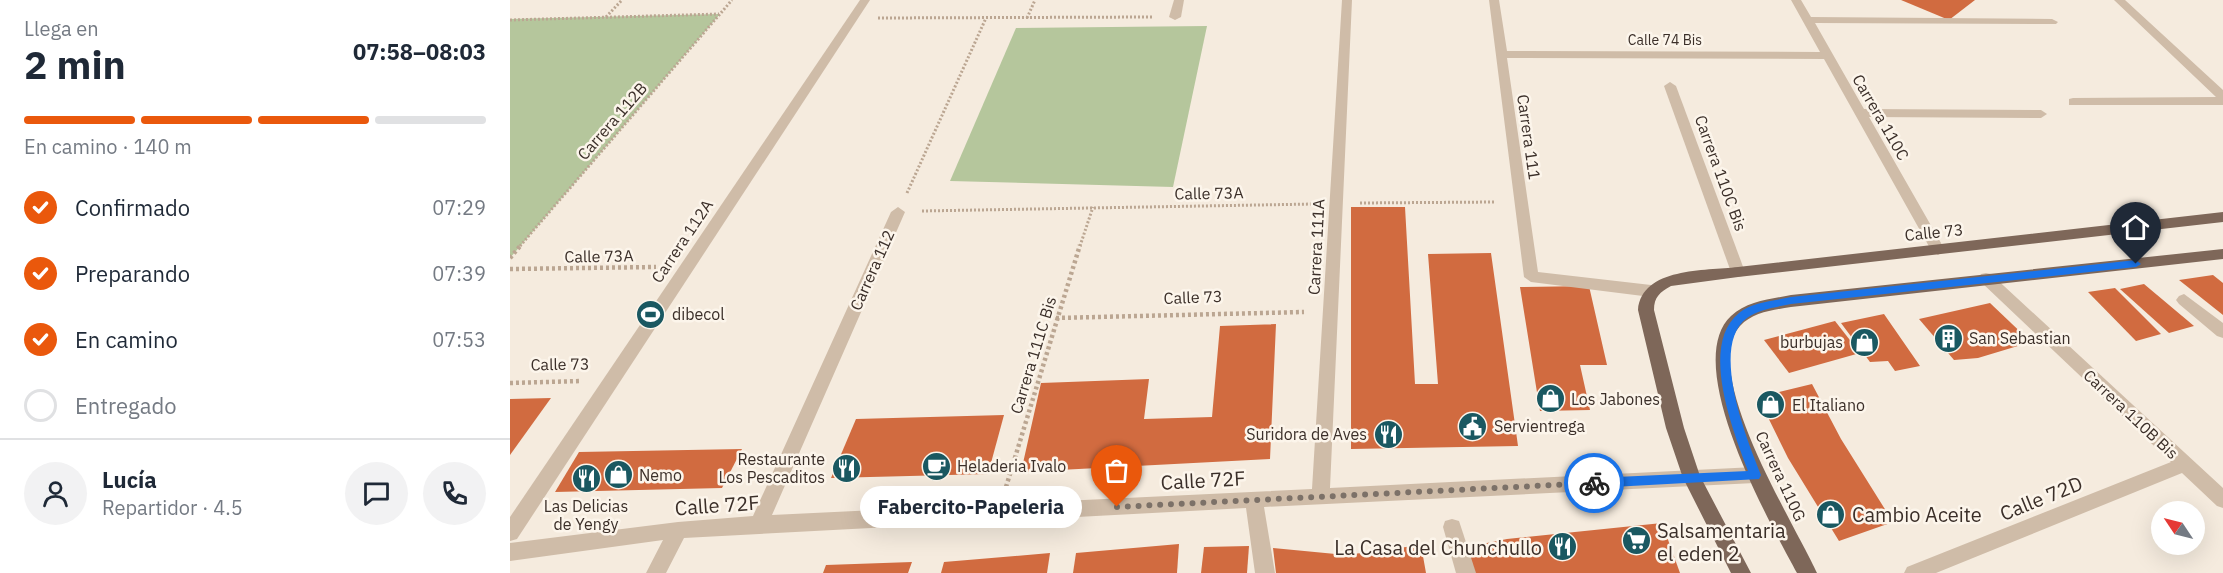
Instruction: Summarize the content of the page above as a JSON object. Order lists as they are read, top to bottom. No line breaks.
{"streets":{"main road":["Calle 73","Carrera 110G"],"street":["Calle 74 Bis","Carrera 110C","Carrera 111","Carrera 110C Bis","Carrera 112A","Carrera 111A","Carrera 112","Carrera 110B Bis","Calle 72F","Calle 72D"],"path":["Carrera 112B","Calle 73A","Carrera 111C Bis"]},"crossings":[["Calle 74 Bis","Carrera 110C"],["Calle 74 Bis","Carrera 111"],["Carrera 110C","Calle 73"],["Carrera 111","Calle 73A"],["Carrera 111","Calle 73"],["Carrera 110C Bis","Calle 73"],["Calle 73A","Carrera 112A"],["Calle 73A","Carrera 111A"],["Calle 73A","Carrera 112"],["Calle 73A","Carrera 111C Bis"],["Calle 73","Carrera 112A"],["Calle 73","Carrera 111A"],["Calle 73","Carrera 111C Bis"],["Carrera 111A","Calle 72F"],["Carrera 112","Calle 72F"],["Carrera 111C Bis","Calle 72F"],["Carrera 110B Bis","Carrera 110G"],["Carrera 110B Bis","Calle 72D"],["Carrera 110G","Calle 72F"]],"places":{"sports":["dibecol"],"building":["San Sebastian"],"shop":["burbujas","Los Jabones","El Italiano","Nemo","Cambio Aceite"],"public building":["Servientrega"],"restaurant":["Suridora de Aves","Restaurante Los Pescaditos","Las Delicias de Yengy","La Casa del Chunchullo"],"cafe":["Heladeria Ivalo"],"other":["Fabercito-Papeleria"],"supermarket":["Salsamentaria el eden 2"]},"north":"top left","page":{"heading":["2 min","Llega en","07:58–08:03"],"panel":["Lucía","Repartidor · 4.5"],"bar":"En camino · 140 m","list":[["Confirmado","07:29"],["Preparando","07:39"],["En camino","07:53"],"Entregado"],"bubble":"Fabercito-Papeleria"}}
